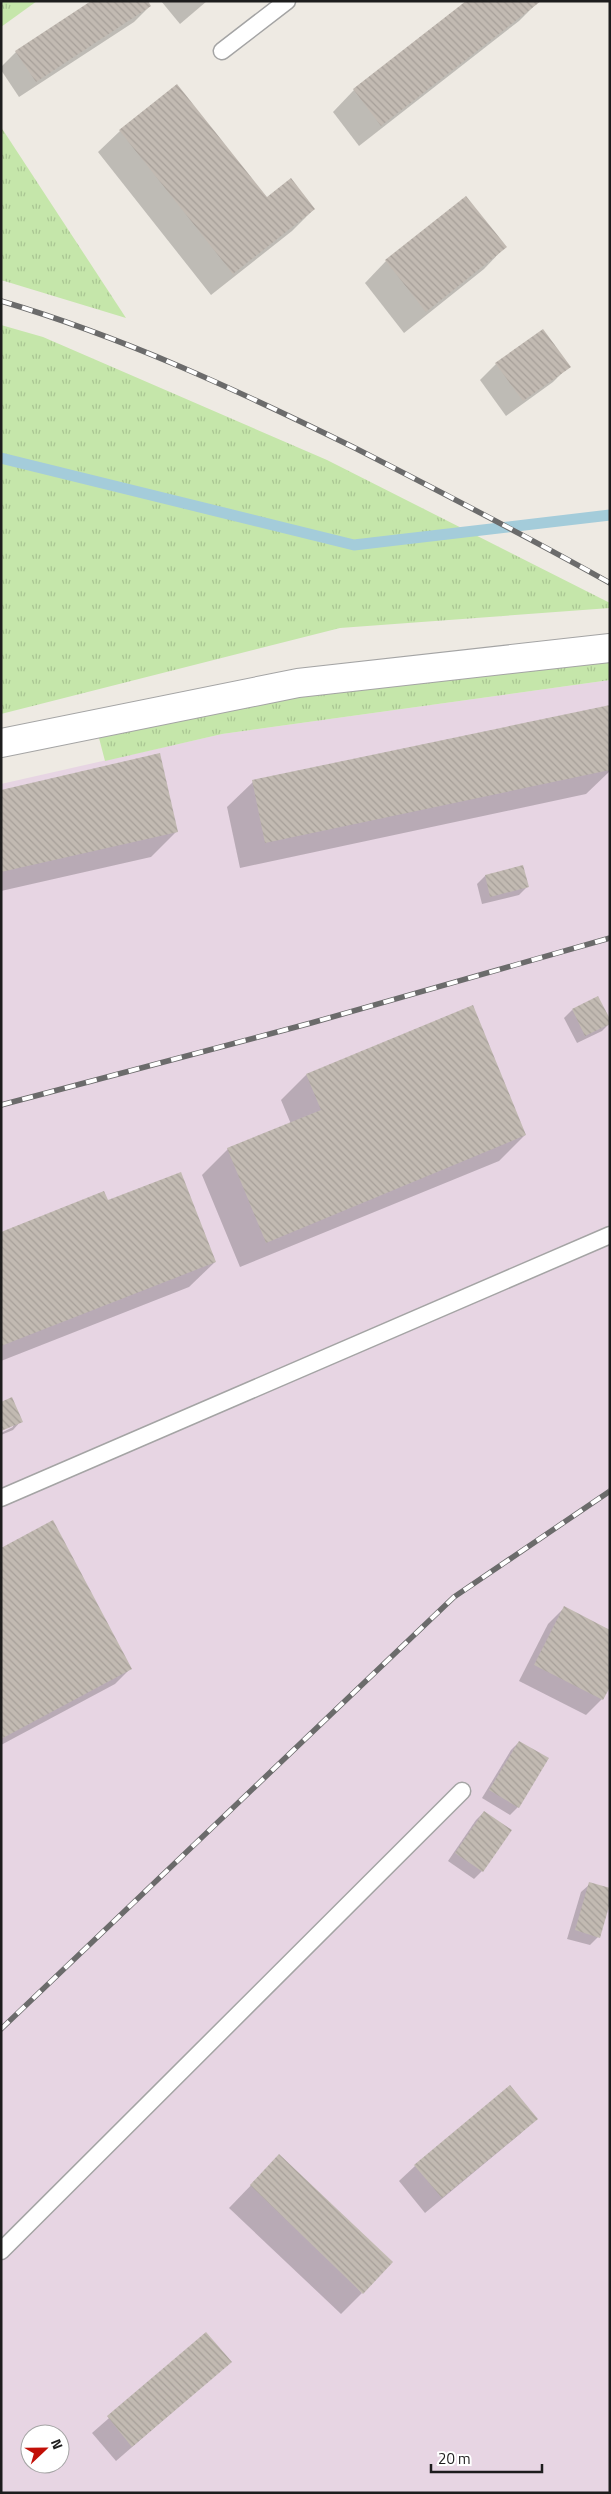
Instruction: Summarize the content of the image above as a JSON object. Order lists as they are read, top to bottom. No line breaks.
{"scale_bar":"20 m","north":"right"}
